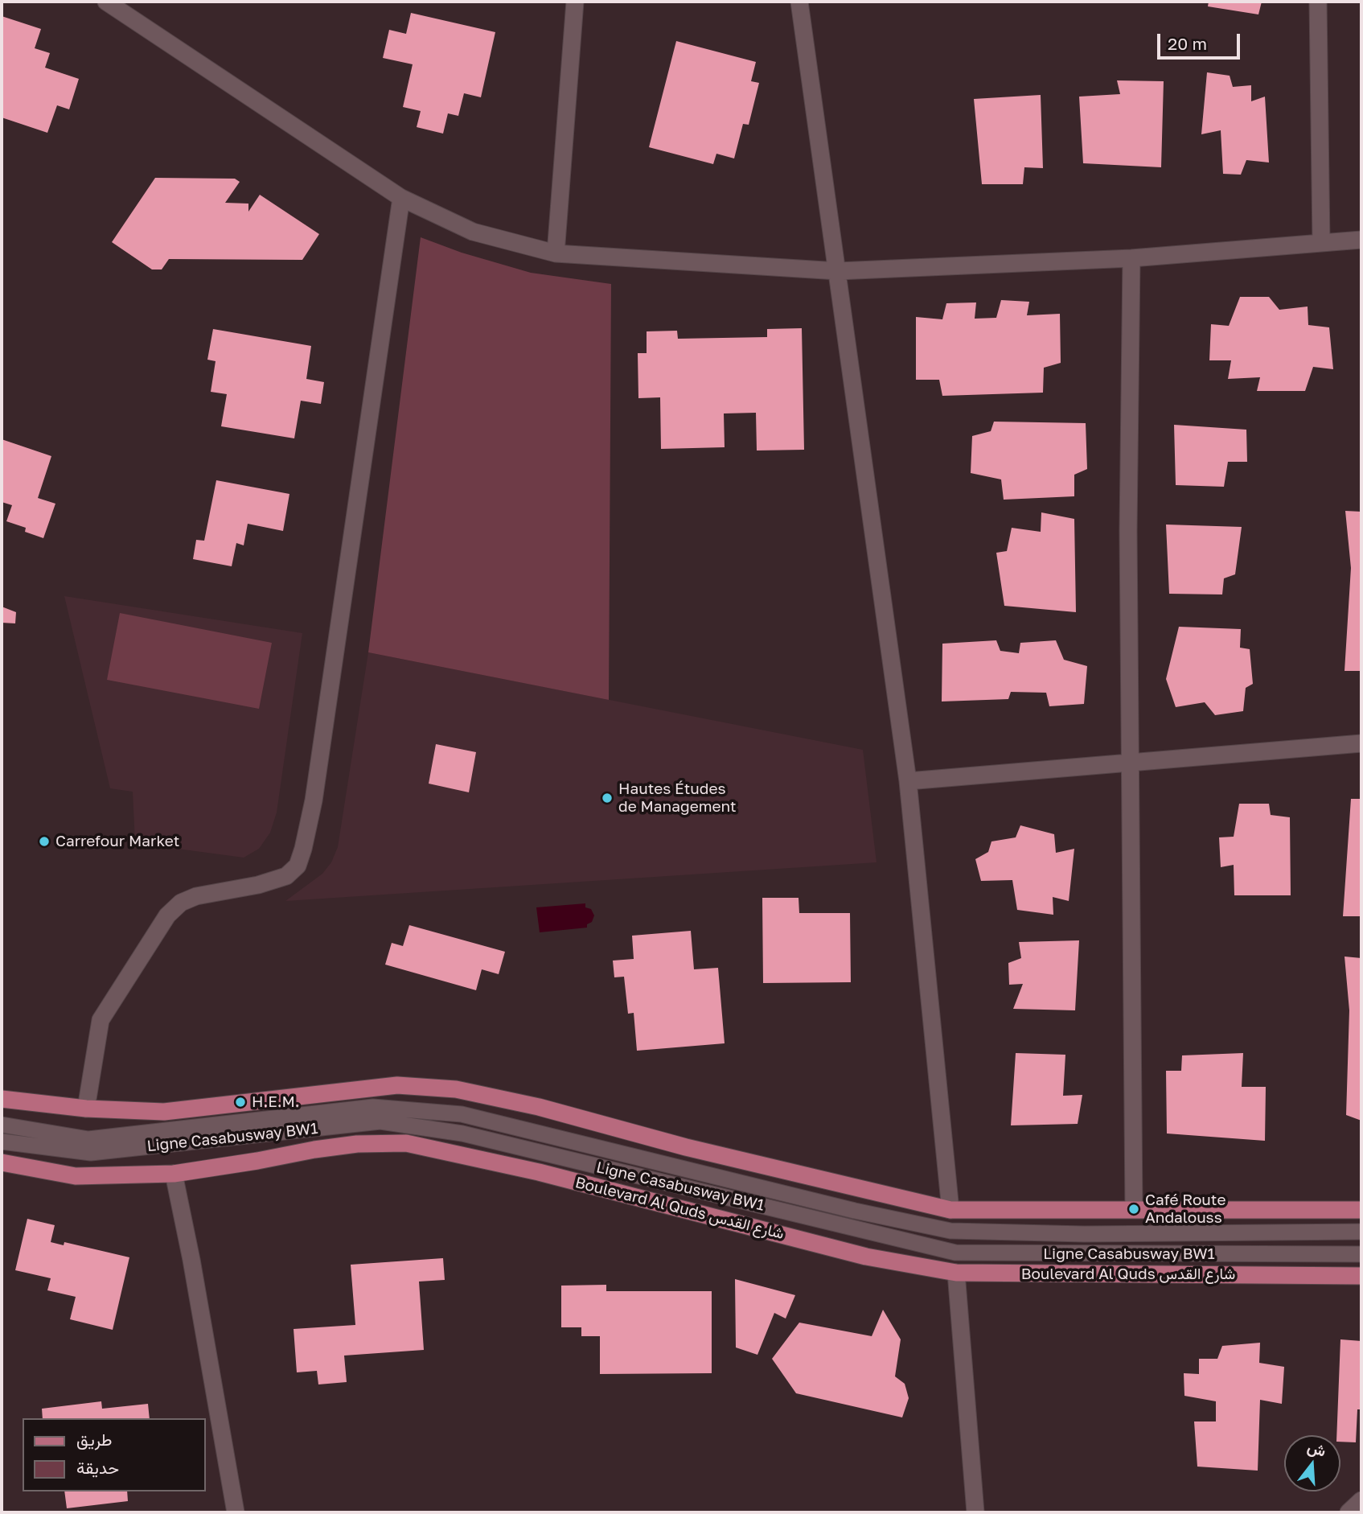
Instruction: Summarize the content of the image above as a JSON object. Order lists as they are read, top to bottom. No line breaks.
{"streets":{"main road":["Boulevard Al Quds شارع القدس"],"lane":["Ligne Casabusway BW1"]},"places":["Hautes Études de Management","Carrefour Market","H.E.M.","Café Route Andalouss"],"legend":["طريق","حديقة"],"scale_bar":"20 m","north":"top"}
